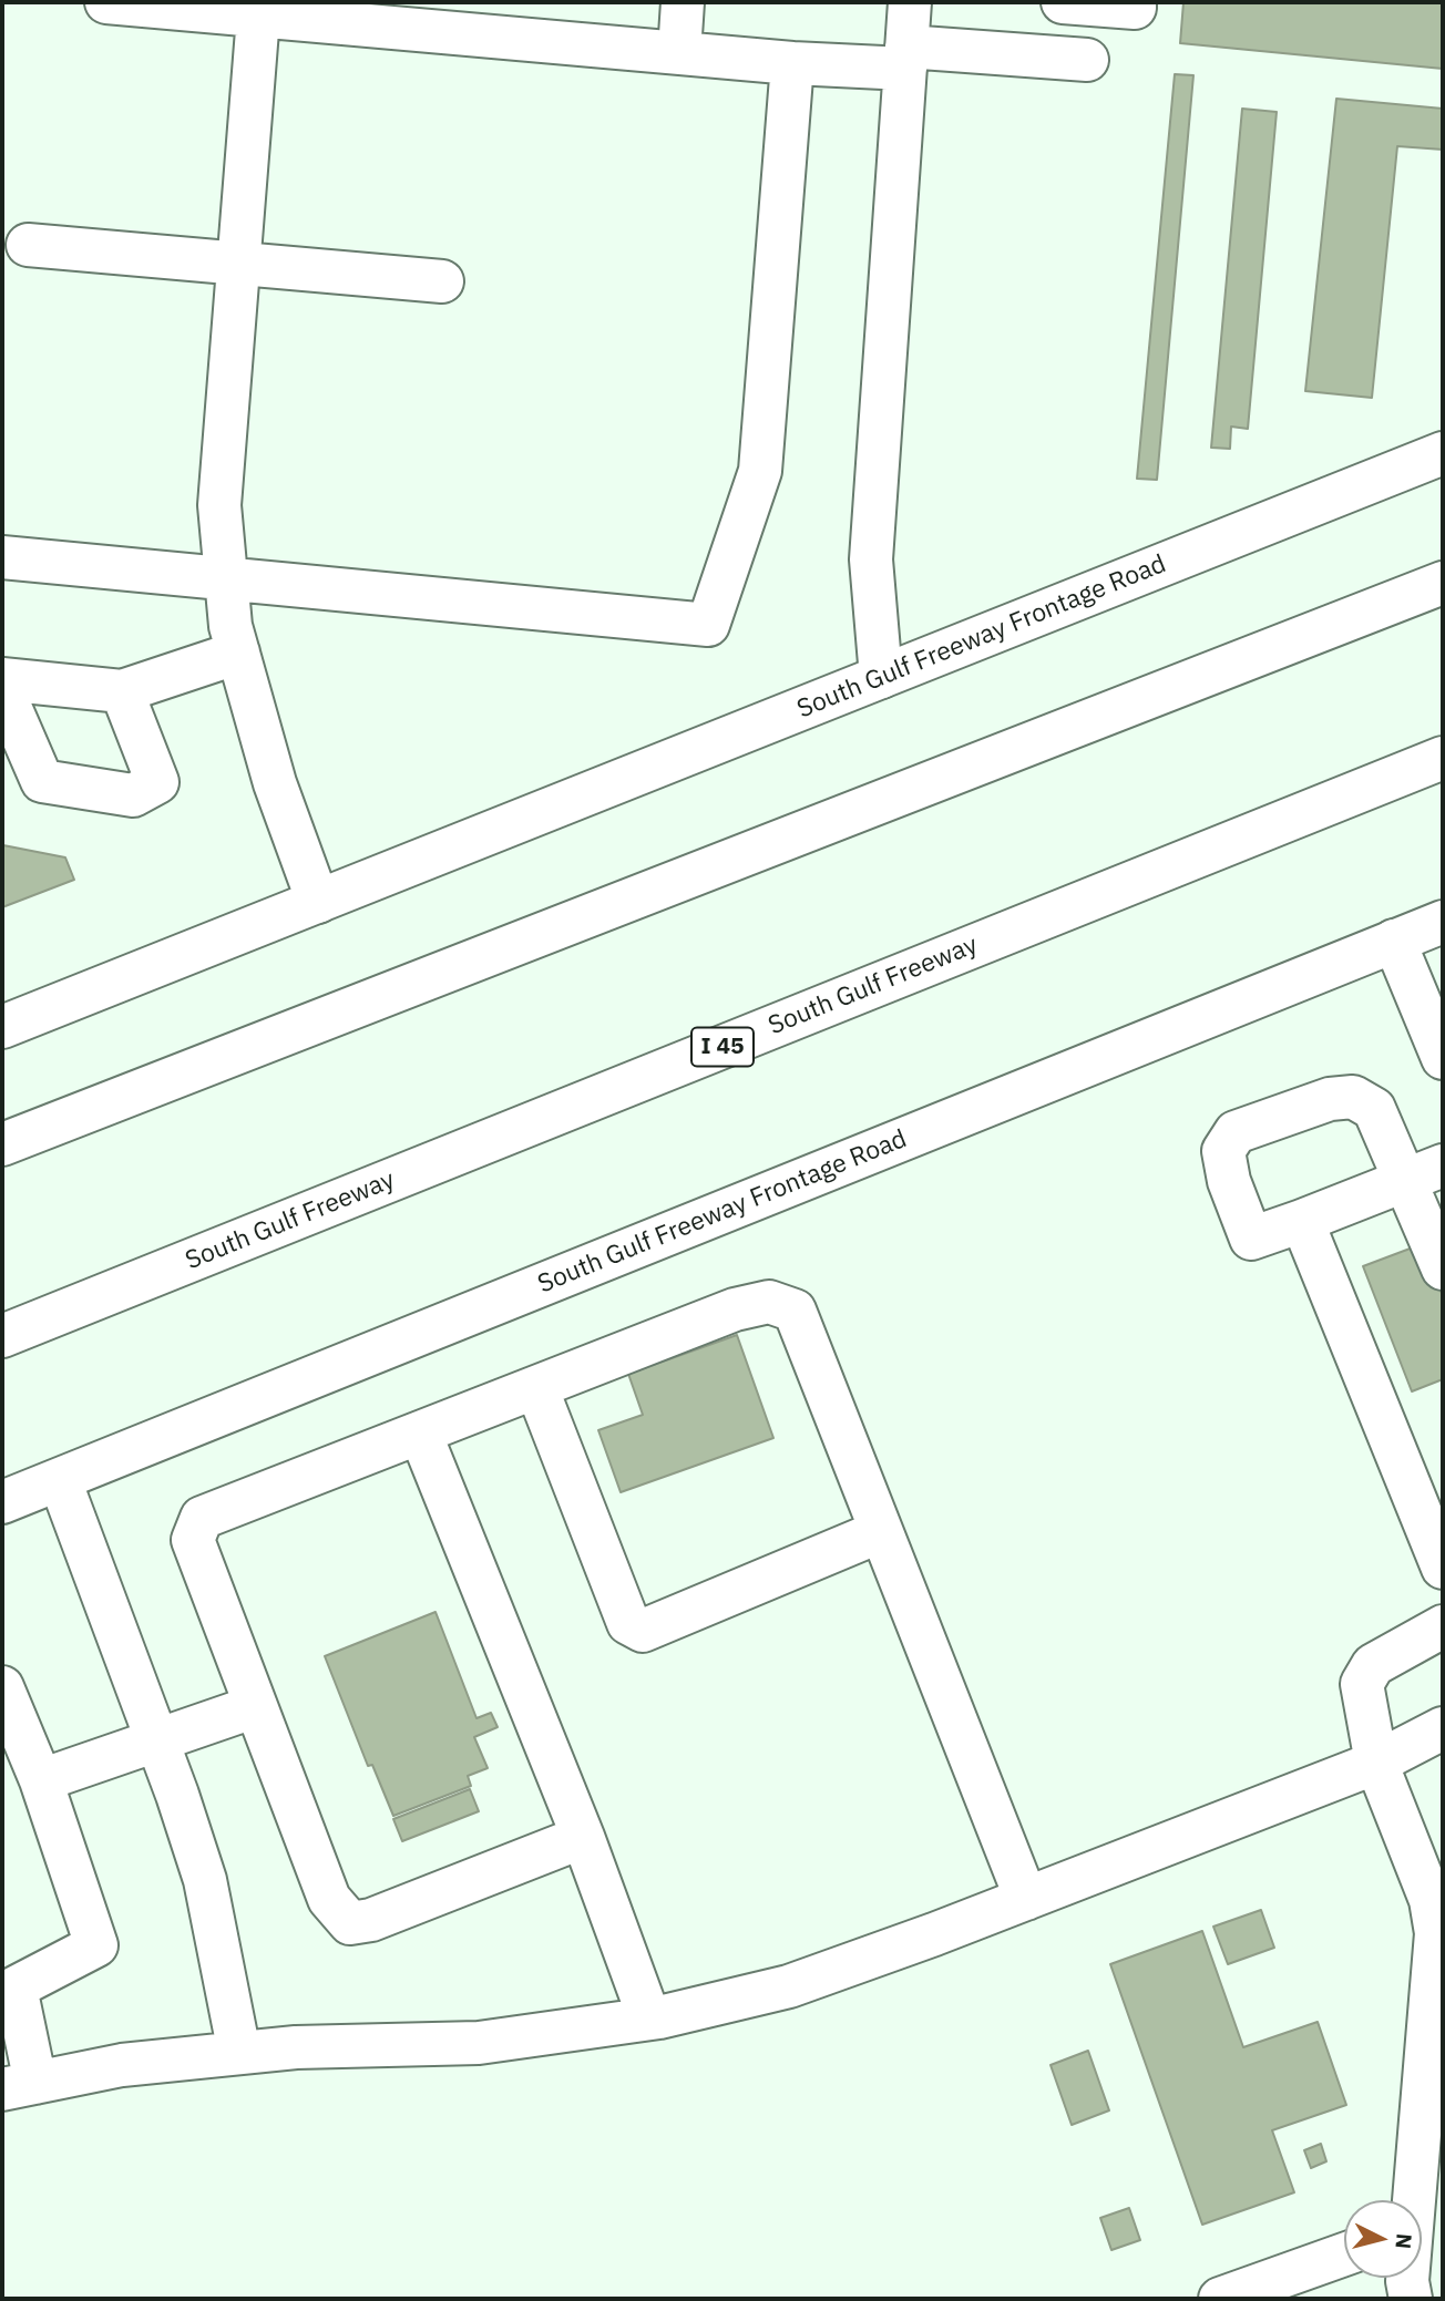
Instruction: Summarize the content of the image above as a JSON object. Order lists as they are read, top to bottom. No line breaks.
{"streets":{"main road":["South Gulf Freeway Frontage Road","South Gulf Freeway","I 45"]},"north":"right"}
